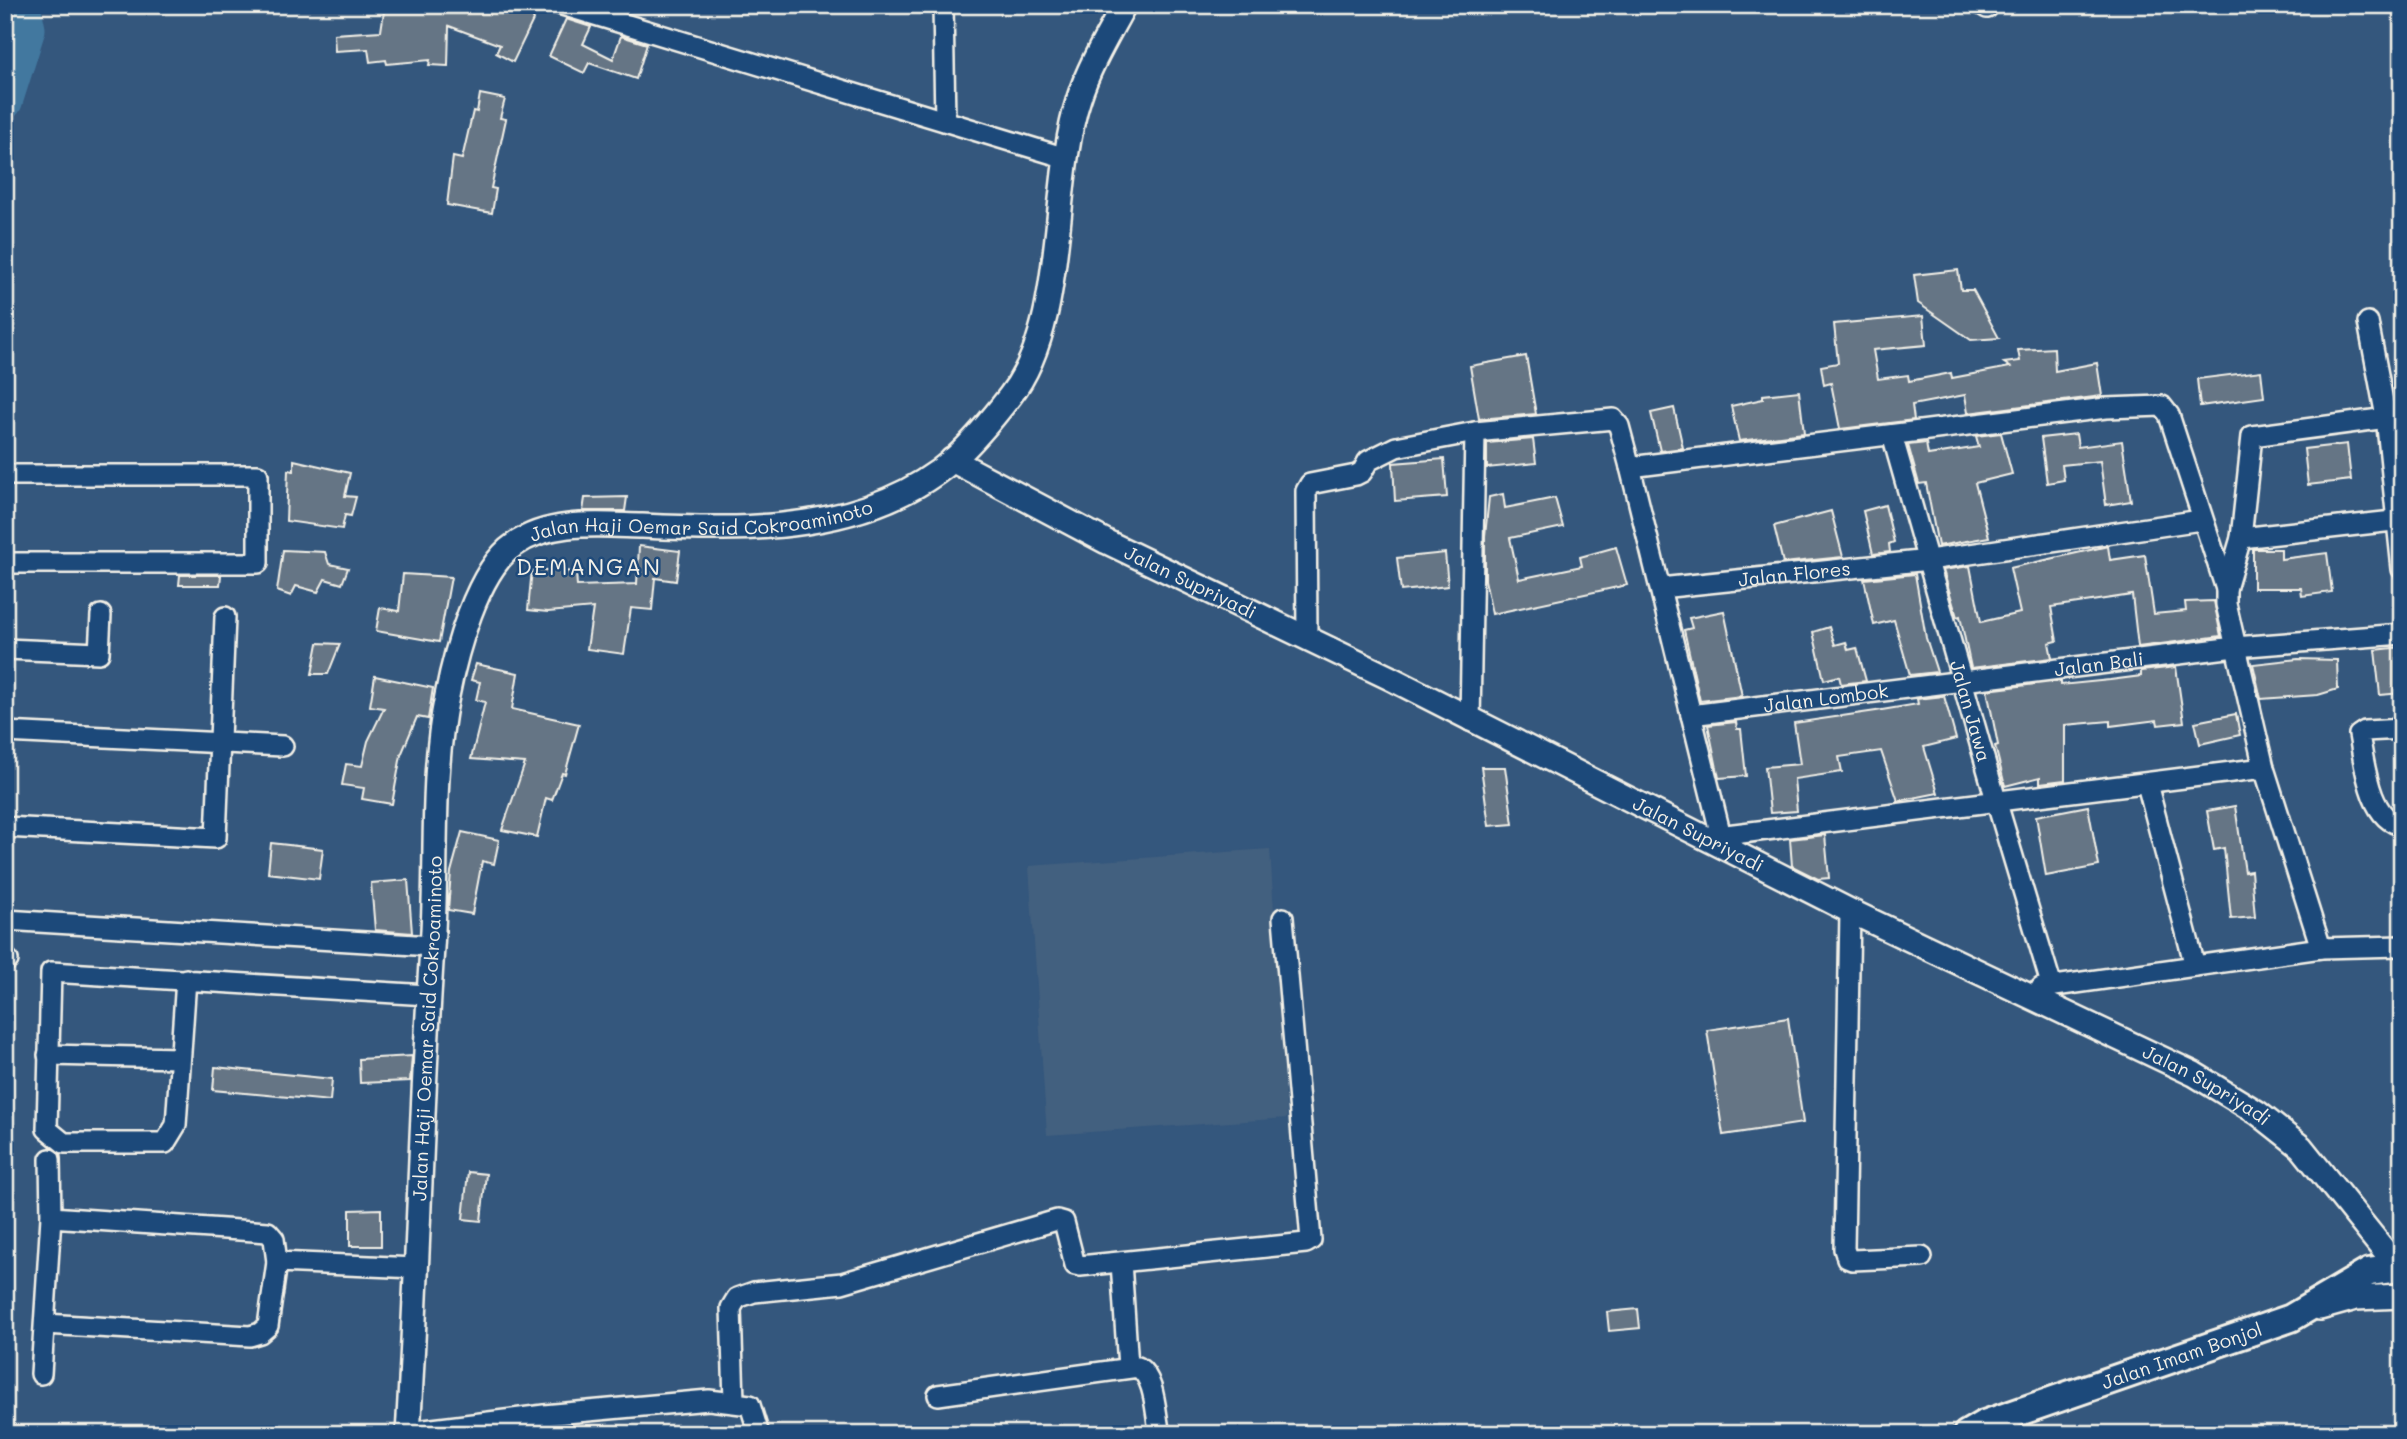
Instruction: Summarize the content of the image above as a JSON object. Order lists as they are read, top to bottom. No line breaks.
{"streets":{"main road":["Jalan Imam Bonjol"],"street":["Jalan Haji Oemar Said Cokroaminoto","Jalan Flores","Jalan Supriyadi","Jalan Bali","Jalan Lombok","Jalan Jawa"]},"crossings":[["Jalan Haji Oemar Said Cokroaminoto","Jalan Supriyadi"],["Jalan Flores","Jalan Jawa"],["Jalan Bali","Jalan Lombok"],["Jalan Bali","Jalan Jawa"],["Jalan Lombok","Jalan Jawa"]],"districts":["DEMANGAN"]}
